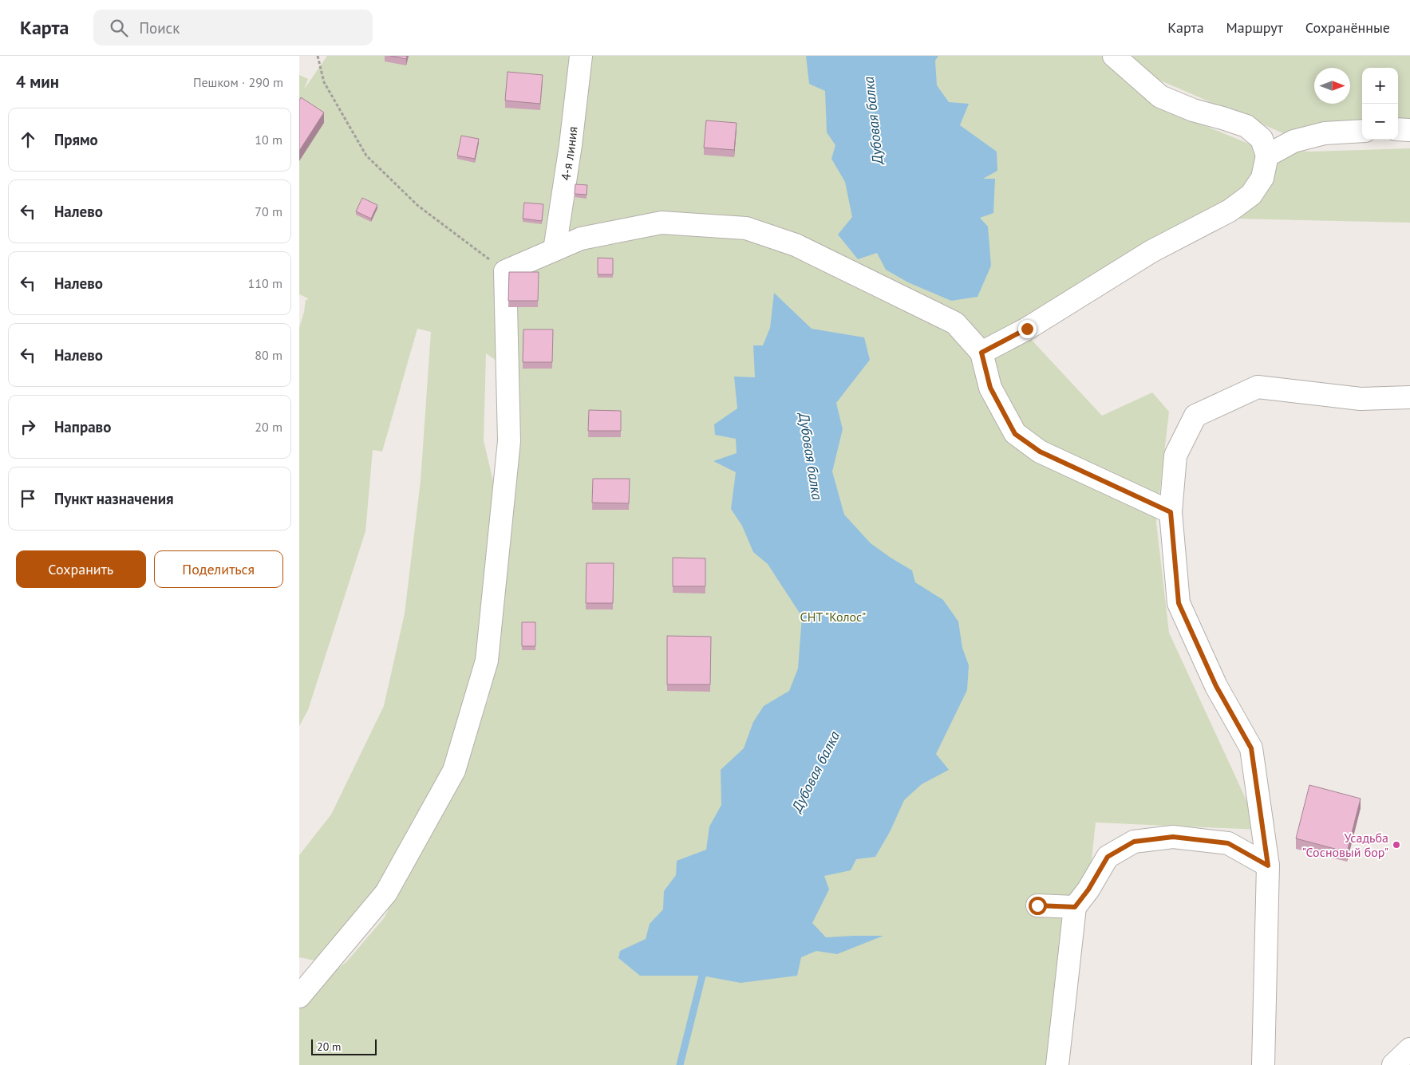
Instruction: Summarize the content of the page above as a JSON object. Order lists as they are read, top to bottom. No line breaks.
{"streets":{"street":["4-я линия"]},"water":["Дубовая балка"],"parks":["СНТ \"Колос\""],"places":["Усадьба \"Сосновый бор\""],"scale_bar":"20 m","north":"right","page":{"header":"Карта","search":"Поиск","nav":["Карта","Маршрут","Сохранённые"],"heading":["4 мин","Пешком · 290 m"],"map_buttons":["+","−"],"list":[["Прямо","10 m"],["Налево","70 m"],["Налево","110 m"],["Налево","80 m"],["Направо","20 m"],"Пункт назначения"],"buttons":["Сохранить","Поделиться"],"scale":"20 m"}}
